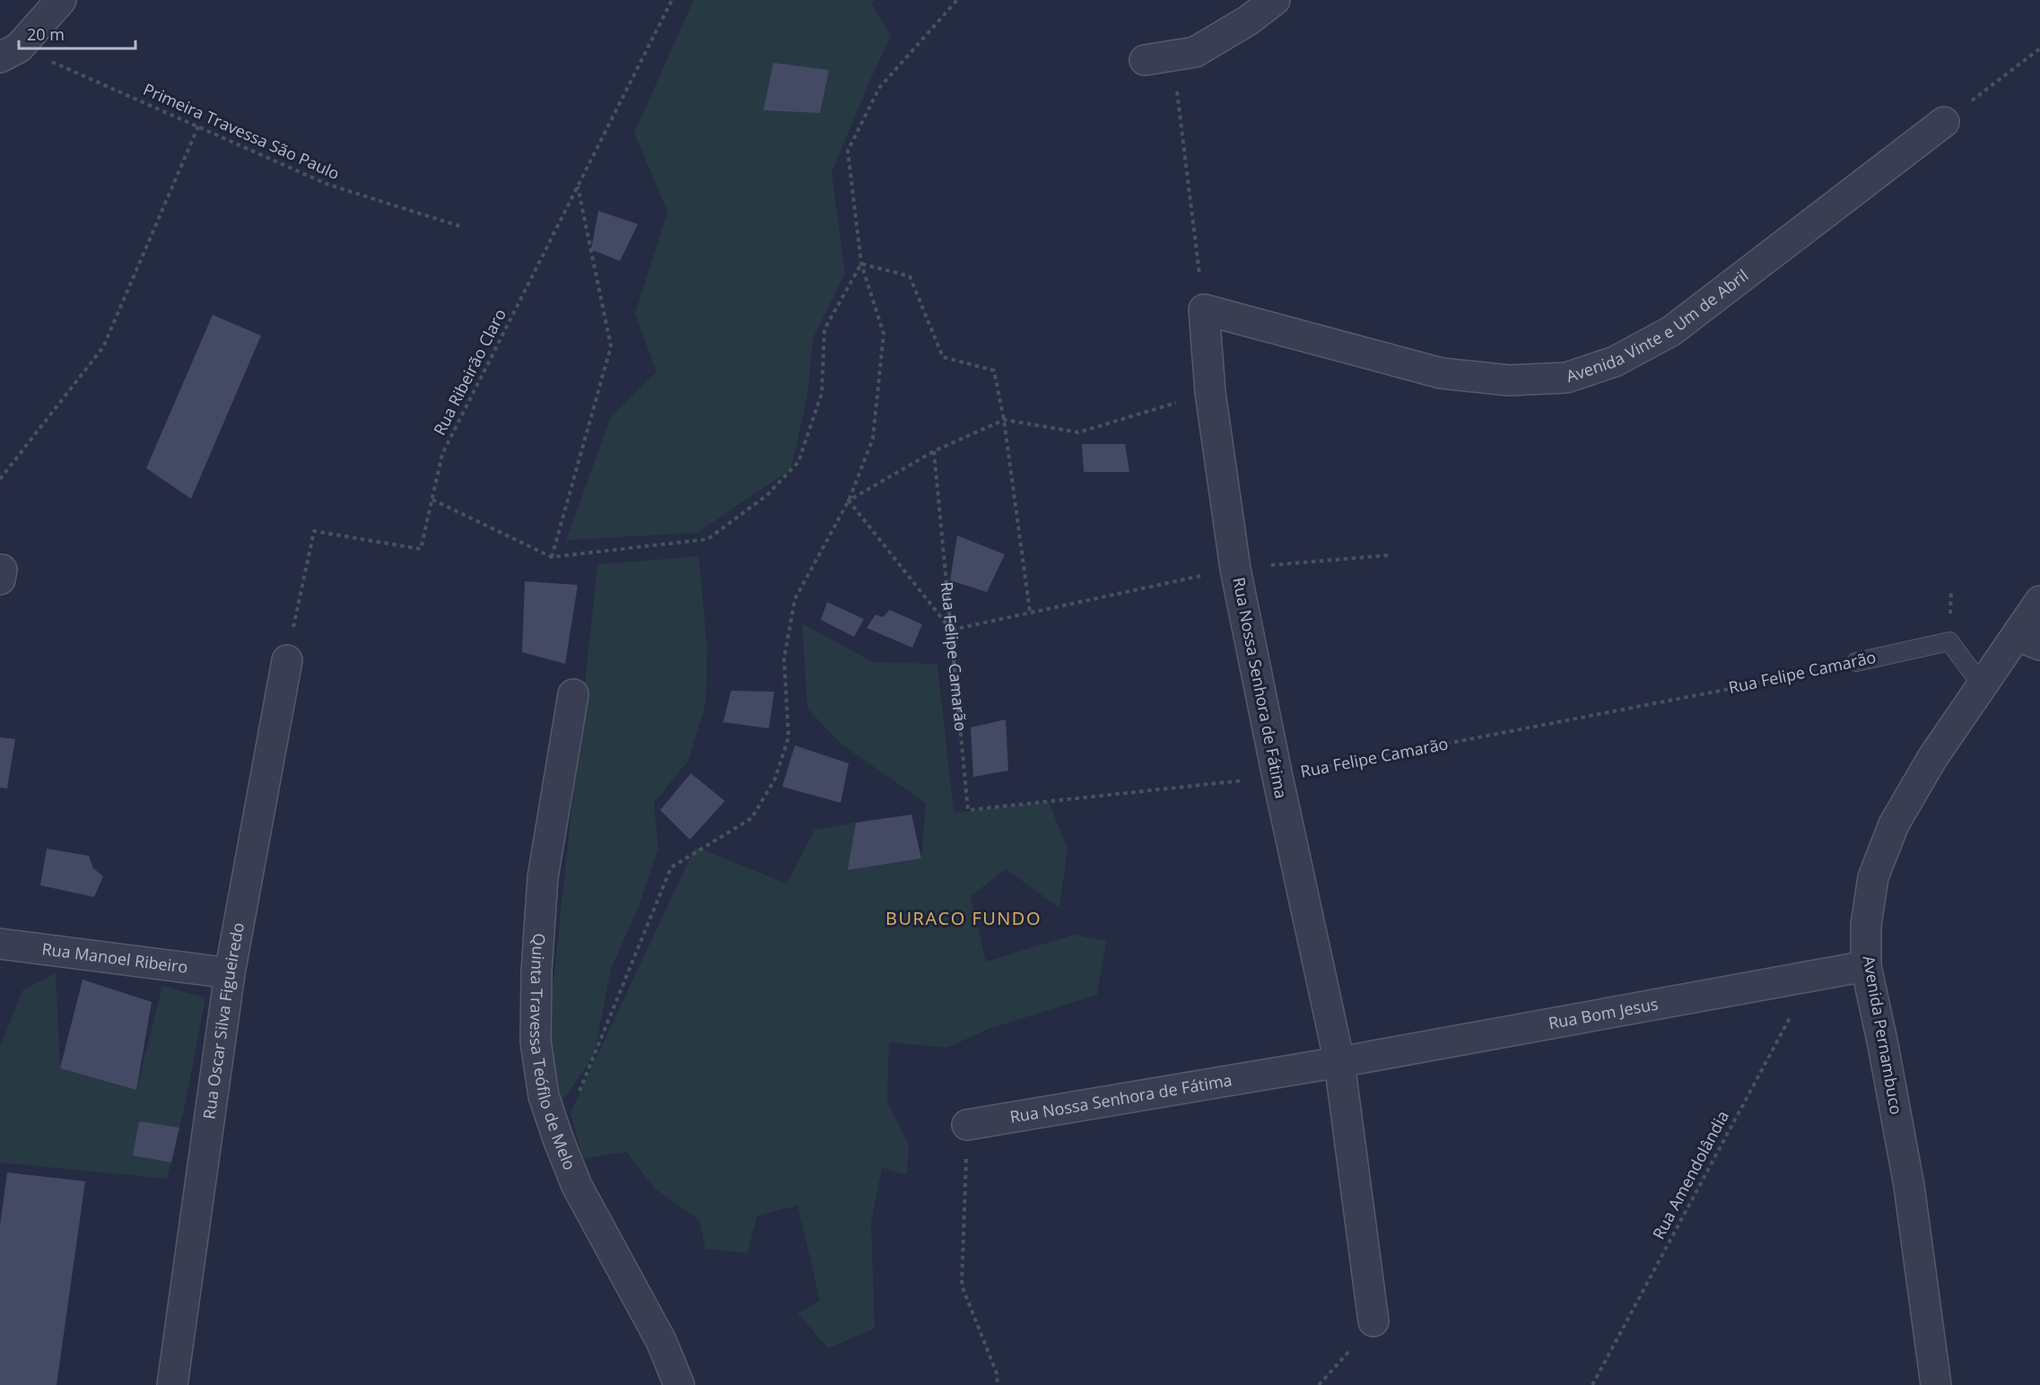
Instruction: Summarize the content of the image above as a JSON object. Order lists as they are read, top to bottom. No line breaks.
{"streets":{"street":["Avenida Vinte e Um de Abril","Rua Nossa Senhora de Fátima","Rua Manoel Ribeiro","Rua Bom Jesus","Rua Oscar Silva Figueiredo","Avenida Pernambuco","Quinta Travessa Teófilo de Melo"],"lane":["Rua Felipe Camarão"],"path":["Primeira Travessa São Paulo","Rua Ribeirão Claro","Rua Amendolândia"]},"crossings":[["Avenida Vinte e Um de Abril","Rua Nossa Senhora de Fátima"],["Rua Ribeirão Claro","Rua Oscar Silva Figueiredo"],["Rua Felipe Camarão","Rua Nossa Senhora de Fátima"],["Rua Felipe Camarão","Avenida Pernambuco"],["Rua Nossa Senhora de Fátima","Rua Bom Jesus"],["Rua Manoel Ribeiro","Rua Oscar Silva Figueiredo"],["Rua Bom Jesus","Avenida Pernambuco"],["Rua Bom Jesus","Rua Amendolândia"]],"districts":["BURACO FUNDO"],"scale_bar":"20 m"}
